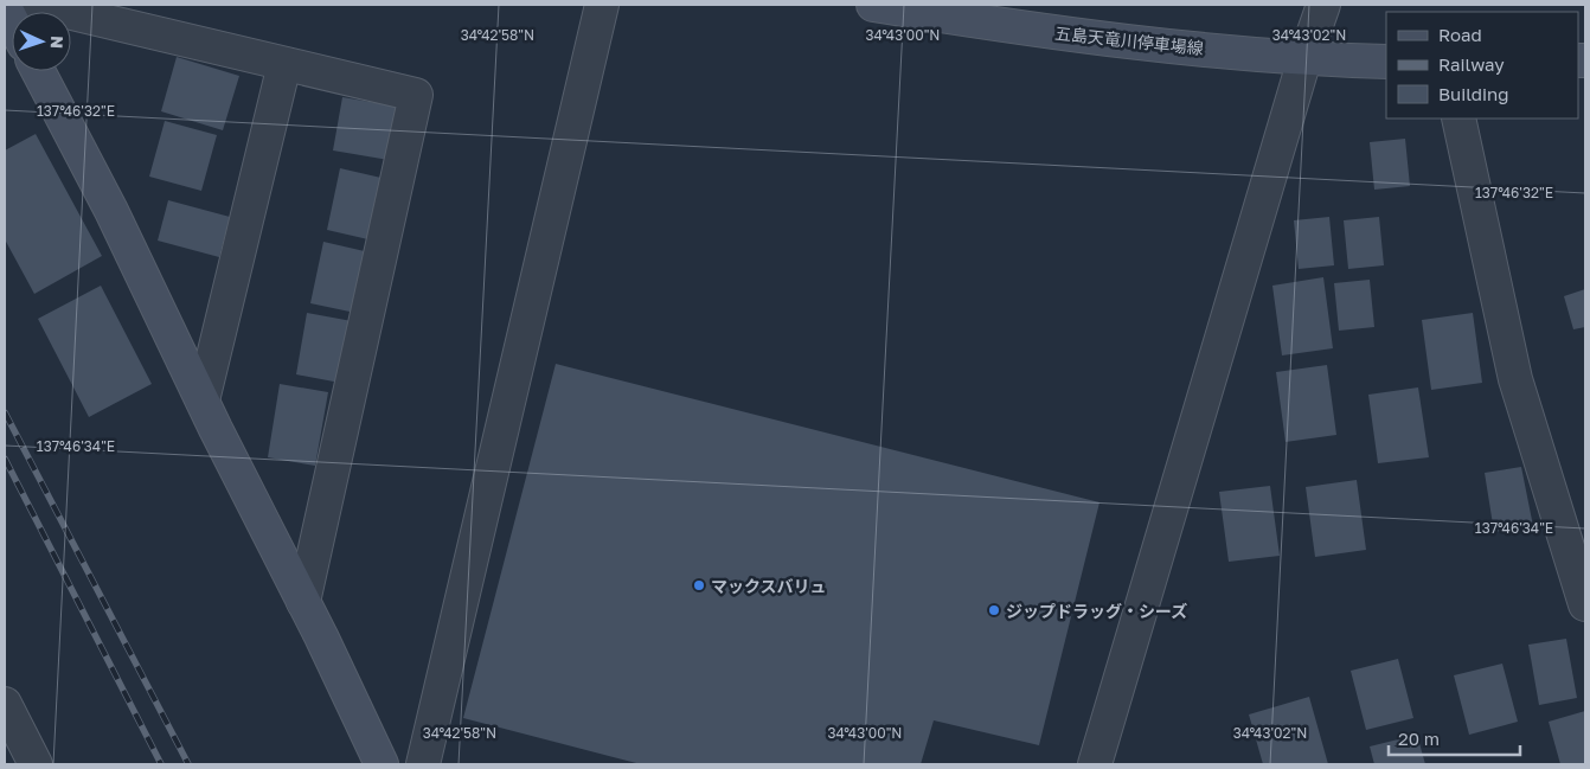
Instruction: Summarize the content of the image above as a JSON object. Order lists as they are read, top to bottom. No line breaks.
{"streets":{"street":["五島天竜川停車場線"]},"places":["マックスバリュ","ジップドラッグ・シーズ"],"legend":["Road","Railway","Building"],"scale_bar":"20 m","north":"right","coordinates":["34°42'58\"N","34°43'00\"N","34°43'02\"N","137°46'32\"E","137°46'34\"E"]}
